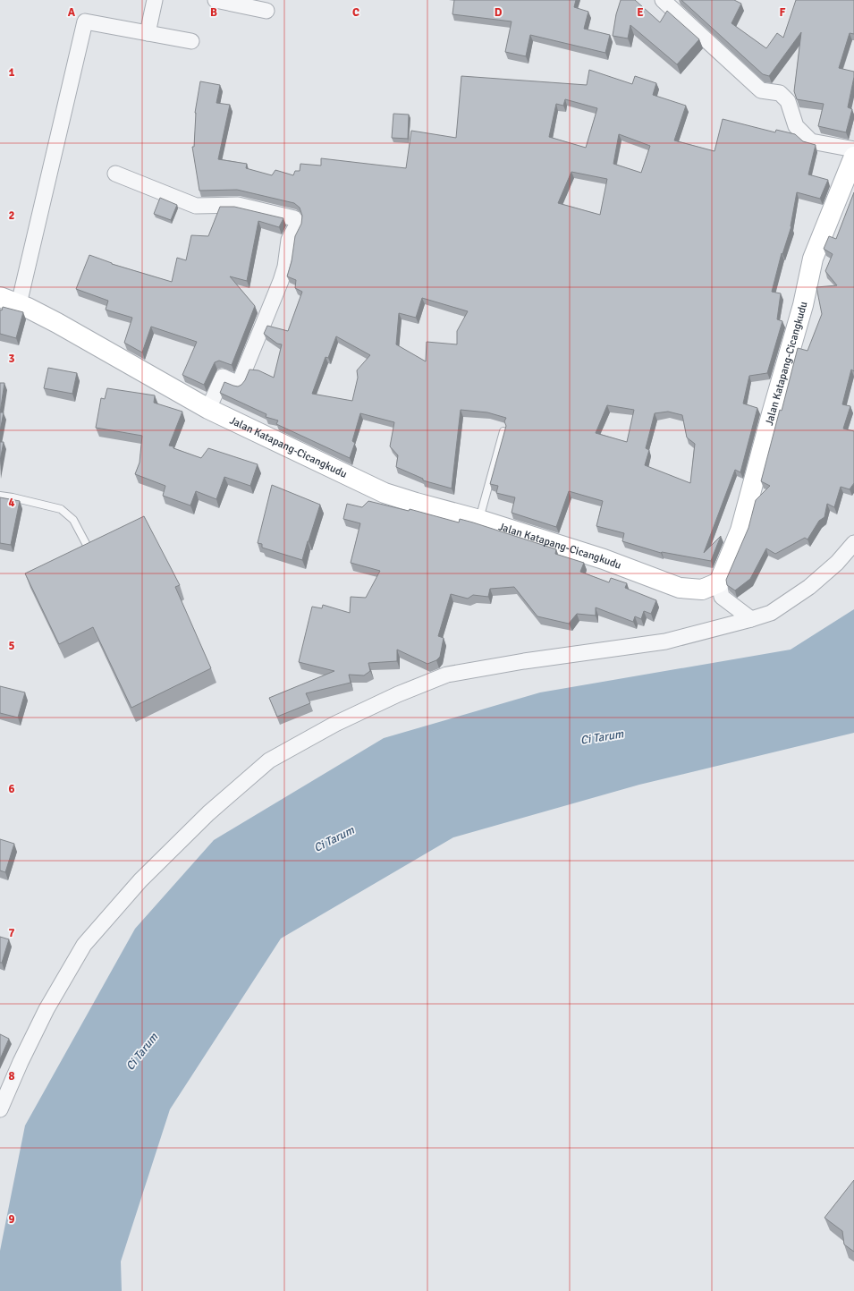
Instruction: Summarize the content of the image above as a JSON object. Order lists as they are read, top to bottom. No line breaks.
{"streets":{"street":["Jalan Katapang-Cicangkudu"]},"water":["Ci Tarum"],"grid":{"columns":["A","B","C","D","E","F"],"rows":["1","2","3","4","5","6","7","8","9"]}}
